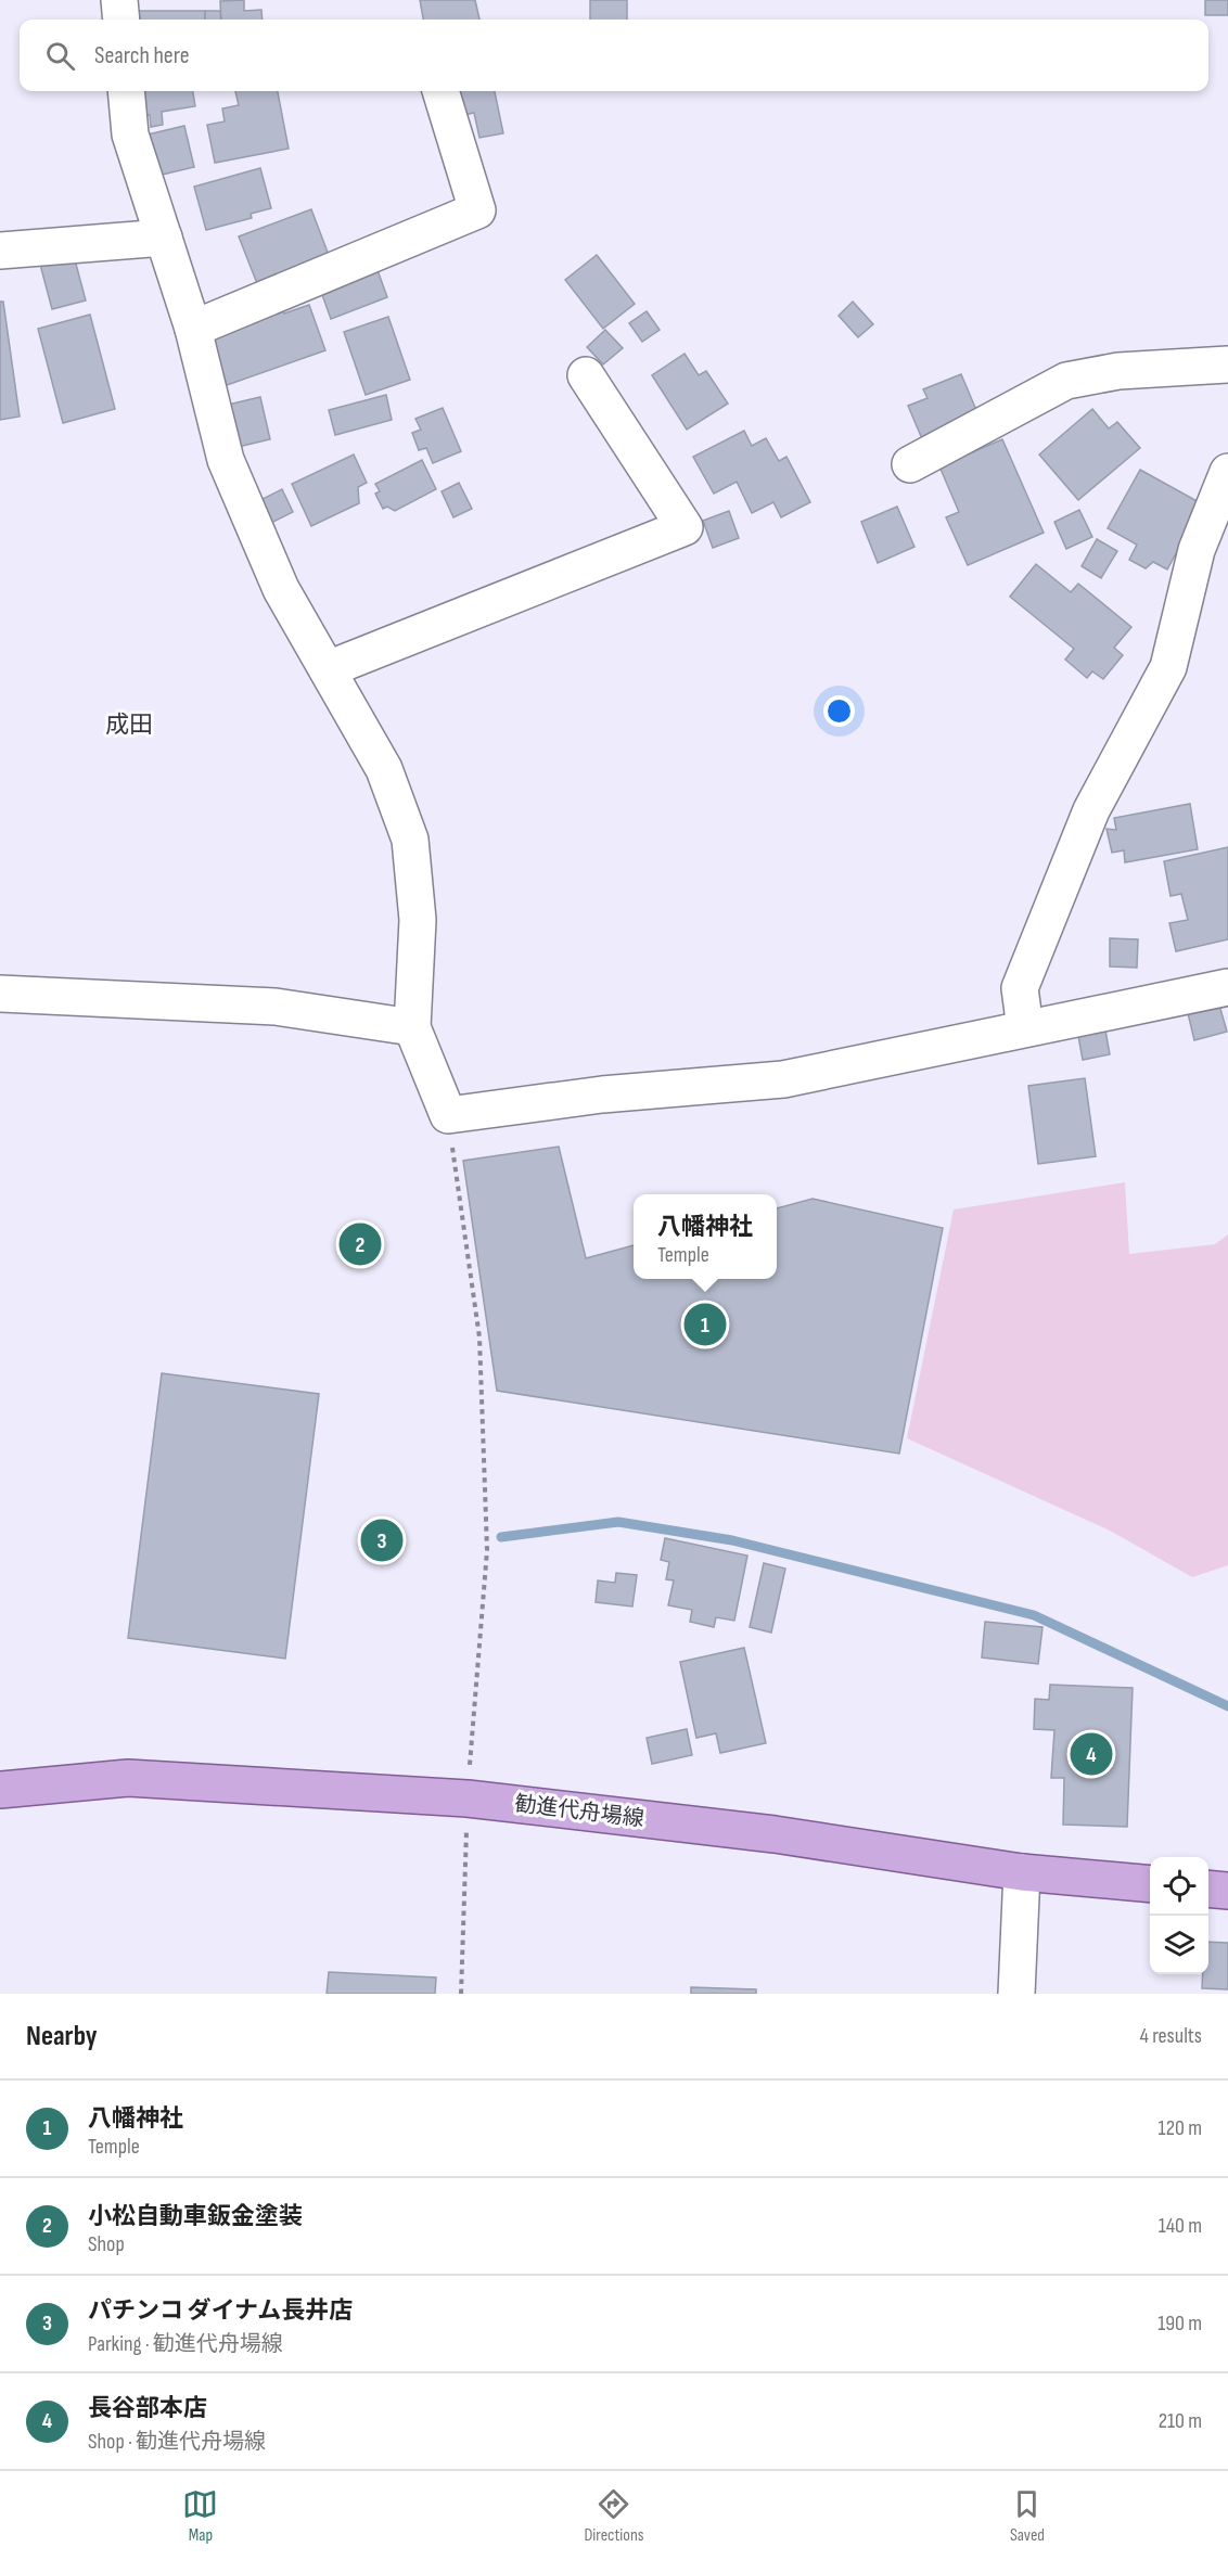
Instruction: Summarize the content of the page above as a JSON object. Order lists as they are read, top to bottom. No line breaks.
{"streets":{"main road":["勧進代舟場線"]},"districts":["成田"],"page":{"search":"Search here","popup":["八幡神社","Temple"],"pins":["2","1","3","4"],"heading":["Nearby","4 results"],"list":[{"mark":"1","name":"八幡神社","note":"Temple","value":"120 m"},{"mark":"2","name":"小松自動車鈑金塗装","note":"Shop","value":"140 m"},{"mark":"3","name":"パチンコ ダイナム長井店","note":"Parking · 勧進代舟場線","value":"190 m"},{"mark":"4","name":"長谷部本店","note":"Shop · 勧進代舟場線","value":"210 m"}],"nav":["Map","Directions","Saved"]}}
